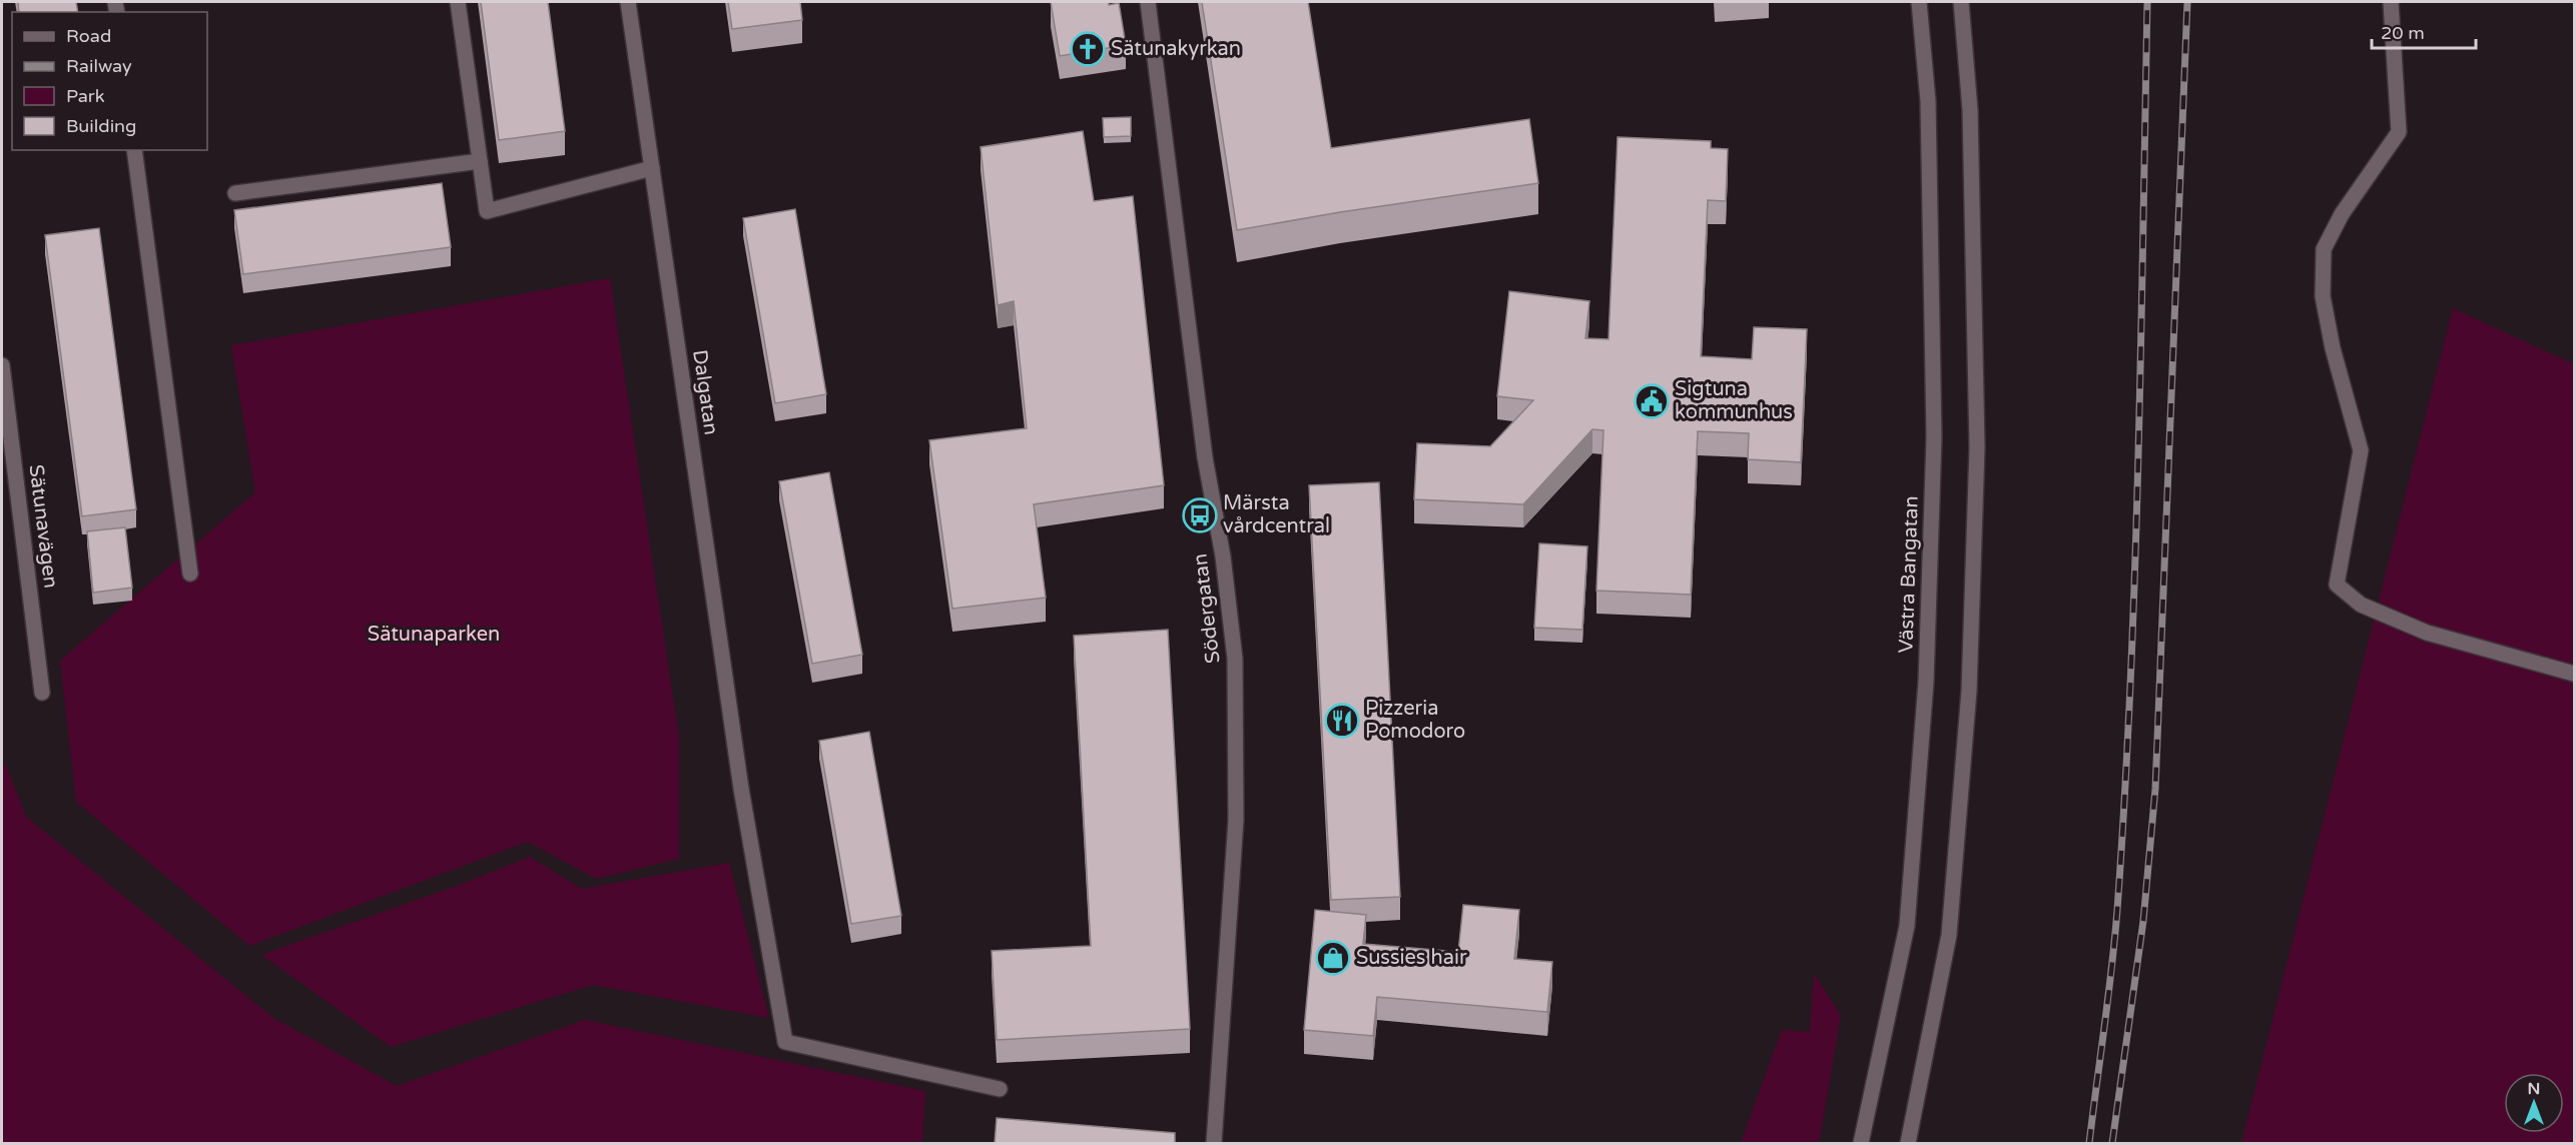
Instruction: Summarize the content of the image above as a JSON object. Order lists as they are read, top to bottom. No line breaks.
{"streets":{"street":["Dalgatan","Sätunavägen","Västra Bangatan","Södergatan"]},"parks":["Sätunaparken"],"places":{"church":["Sätunakyrkan"],"public building":["Sigtuna kommunhus"],"bus stop":["Märsta vårdcentral"],"restaurant":["Pizzeria Pomodoro"],"shop":["Sussies hair"]},"legend":["Road","Railway","Park","Building"],"scale_bar":"20 m","north":"top"}
